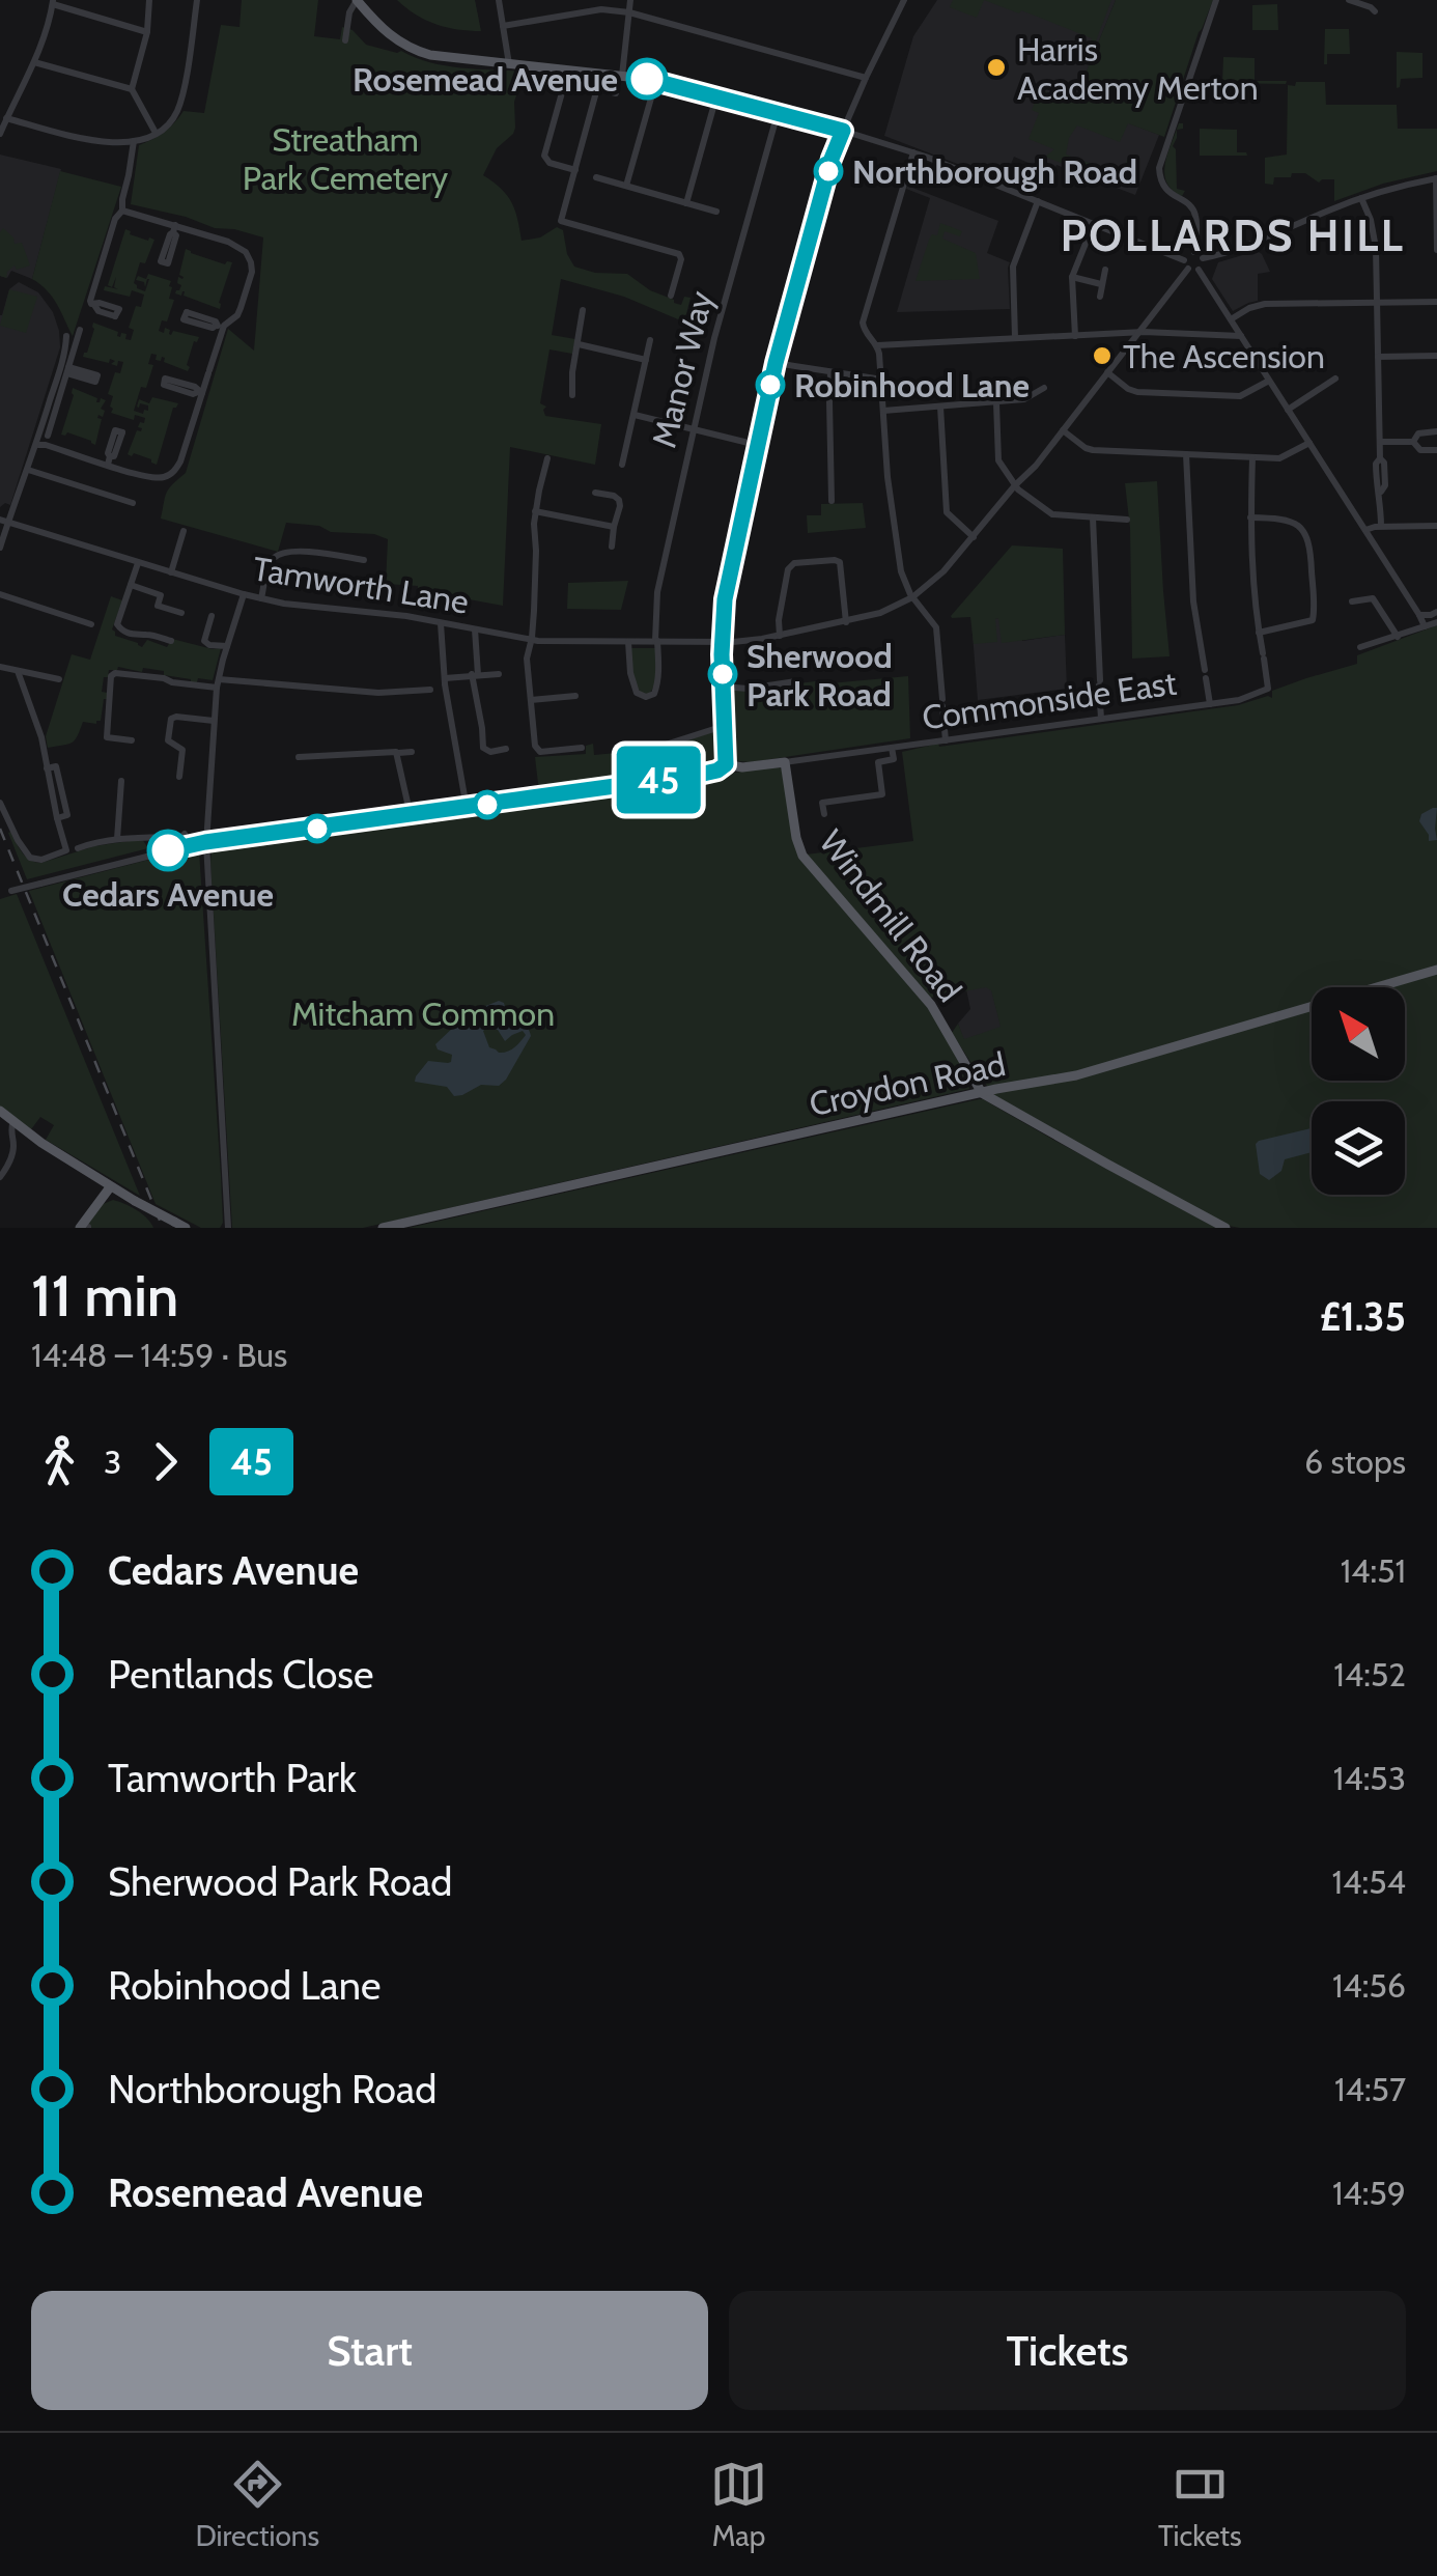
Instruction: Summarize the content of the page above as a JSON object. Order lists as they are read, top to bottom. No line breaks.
{"streets":{"main road":["Commonside East","Windmill Road","Croydon Road"],"street":["Manor Way","Tamworth Lane"]},"crossings":[["Manor Way","Tamworth Lane"],["Commonside East","Windmill Road"],["Windmill Road","Croydon Road"]],"districts":["POLLARDS HILL"],"parks":["Streatham Park Cemetery","Mitcham Common"],"places":["Harris Academy Merton","Rosemead Avenue","Northborough Road","The Ascension","Robinhood Lane","Sherwood Park Road","Cedars Avenue"],"lines":["bus line 45"],"north":"top left","page":{"on_map":"45","heading":["11 min","14:48 – 14:59 · Bus","£1.35"],"legs":["3","45","6 stops"],"list":[{"name":"Cedars Avenue","value":"14:51"},{"name":"Pentlands Close","value":"14:52"},{"name":"Tamworth Park","value":"14:53"},{"name":"Sherwood Park Road","value":"14:54"},{"name":"Robinhood Lane","value":"14:56"},{"name":"Northborough Road","value":"14:57"},{"name":"Rosemead Avenue","value":"14:59"}],"buttons":["Start","Tickets"],"tabs":["Directions","Map","Tickets"]}}
